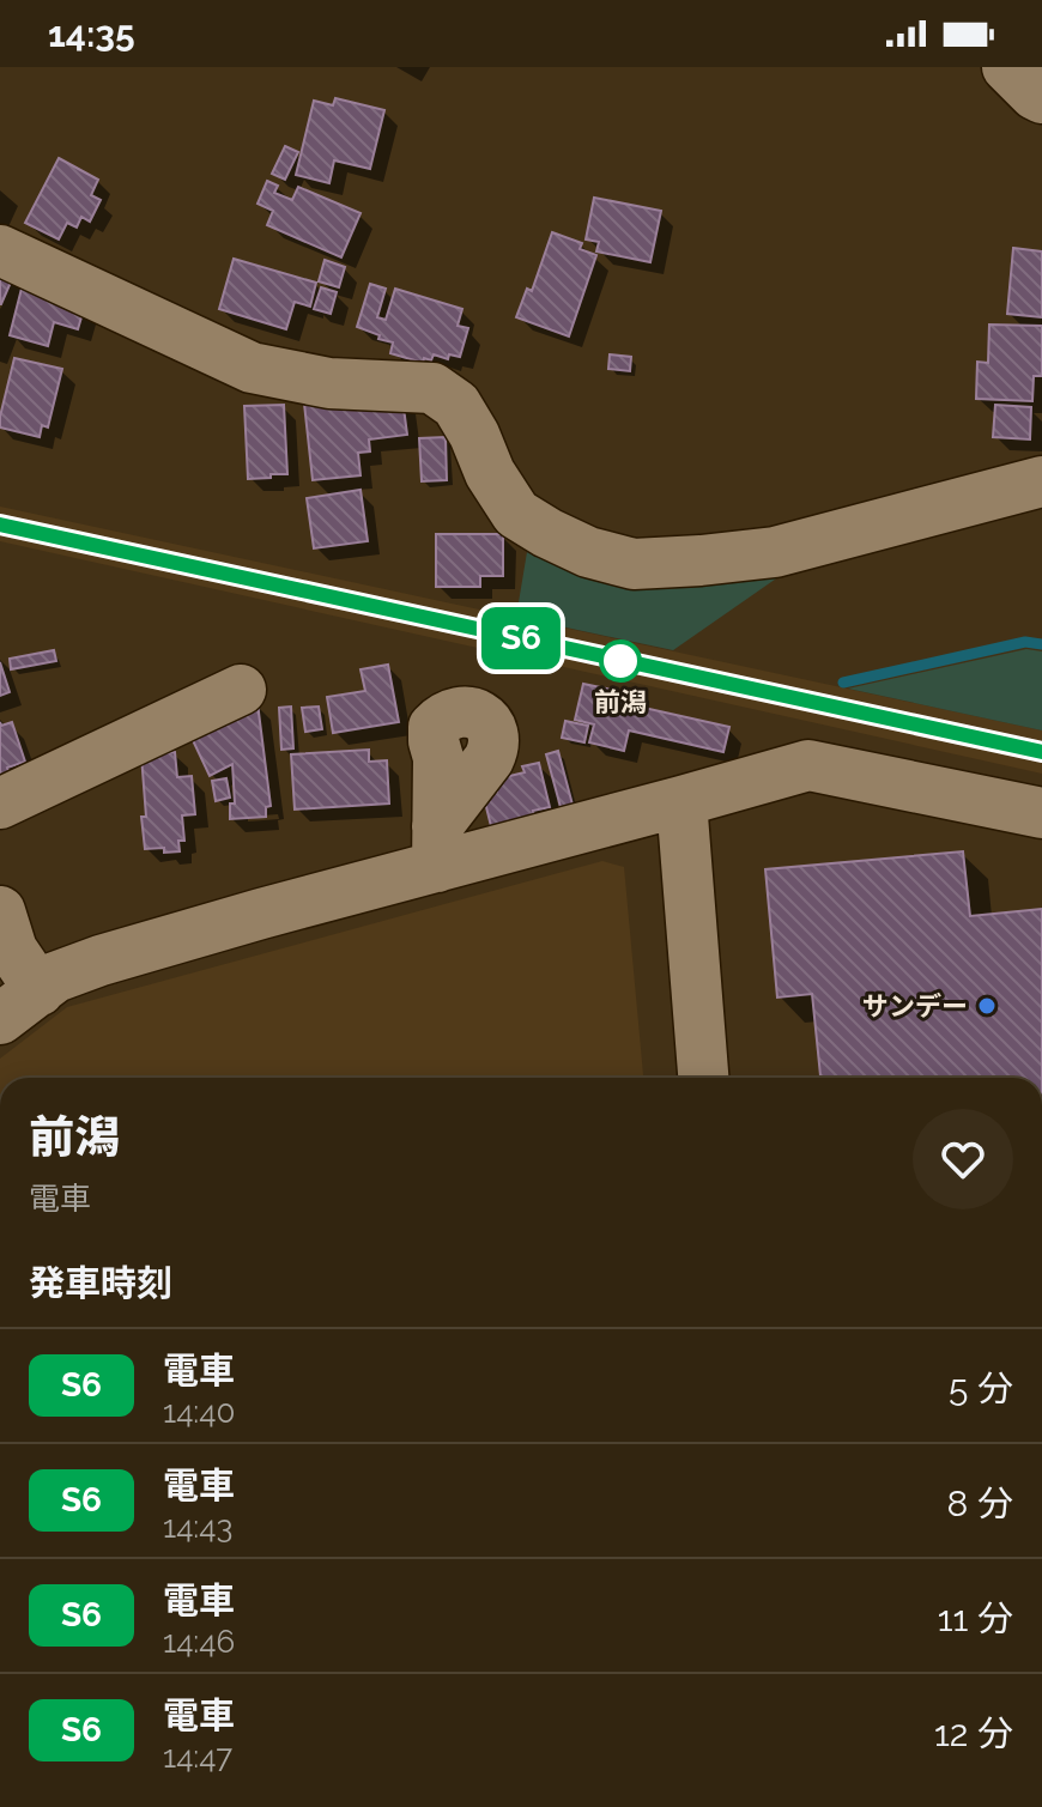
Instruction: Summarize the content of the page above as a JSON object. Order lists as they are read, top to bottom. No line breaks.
{"places":["前潟","サンデー"],"page":{"status":"14:35","on_map":"S6","heading":[["前潟","電車"],"発車時刻"],"list":[{"mark":"S6","name":"電車","note":"14:40","value":"5 分"},{"mark":"S6","name":"電車","note":"14:43","value":"8 分"},{"mark":"S6","name":"電車","note":"14:46","value":"11 分"},{"mark":"S6","name":"電車","note":"14:47","value":"12 分"}]}}
